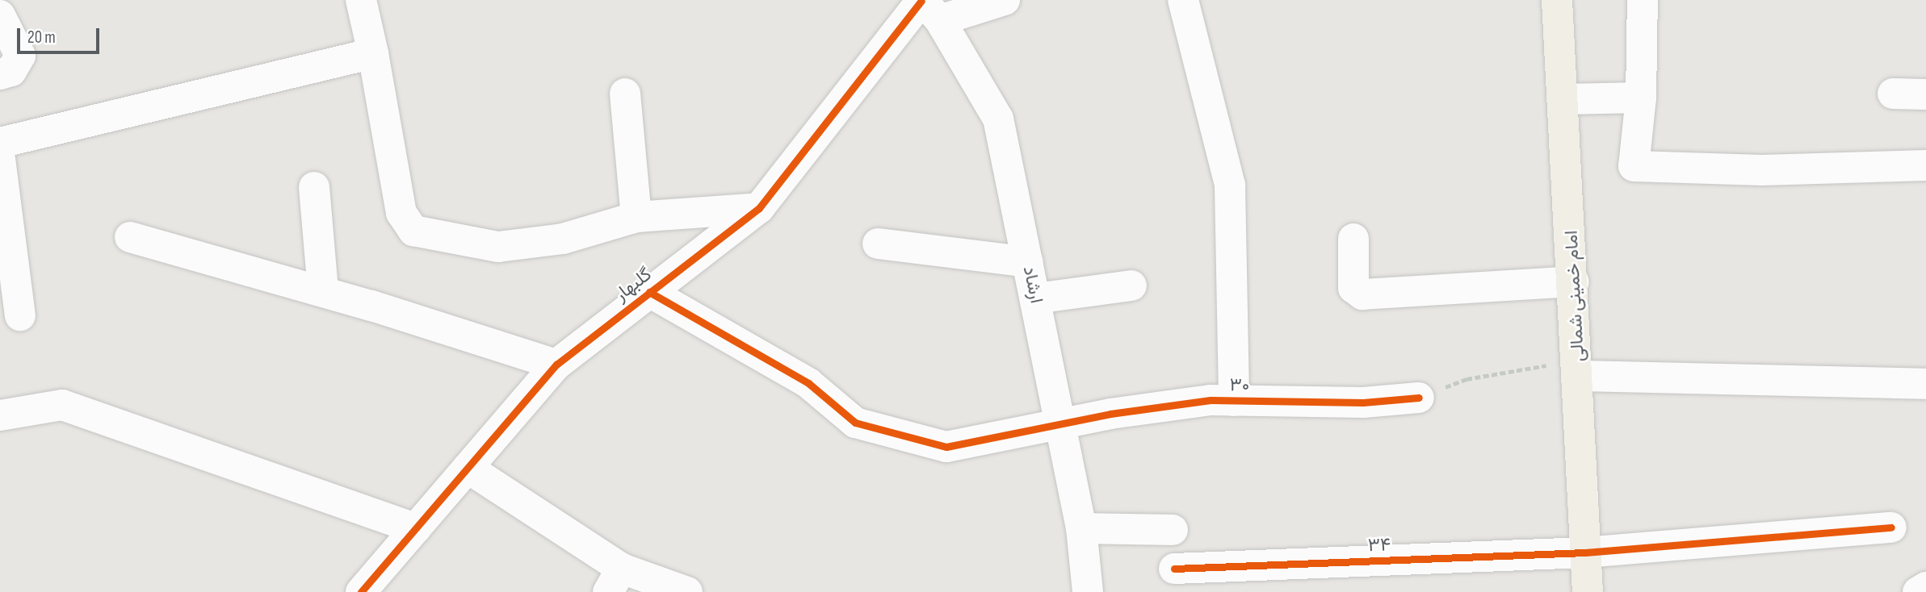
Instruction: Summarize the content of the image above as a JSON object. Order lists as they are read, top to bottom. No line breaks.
{"streets":{"main road":["امام خمینی شمالی"],"street":["گلبهار","ارشاد","۳۰","۳۴"]},"crossings":[["گلبهار","ارشاد"],["گلبهار","۳۰"],["ارشاد","۳۰"],["امام خمینی شمالی","۳۴"]],"scale_bar":"20 m"}
